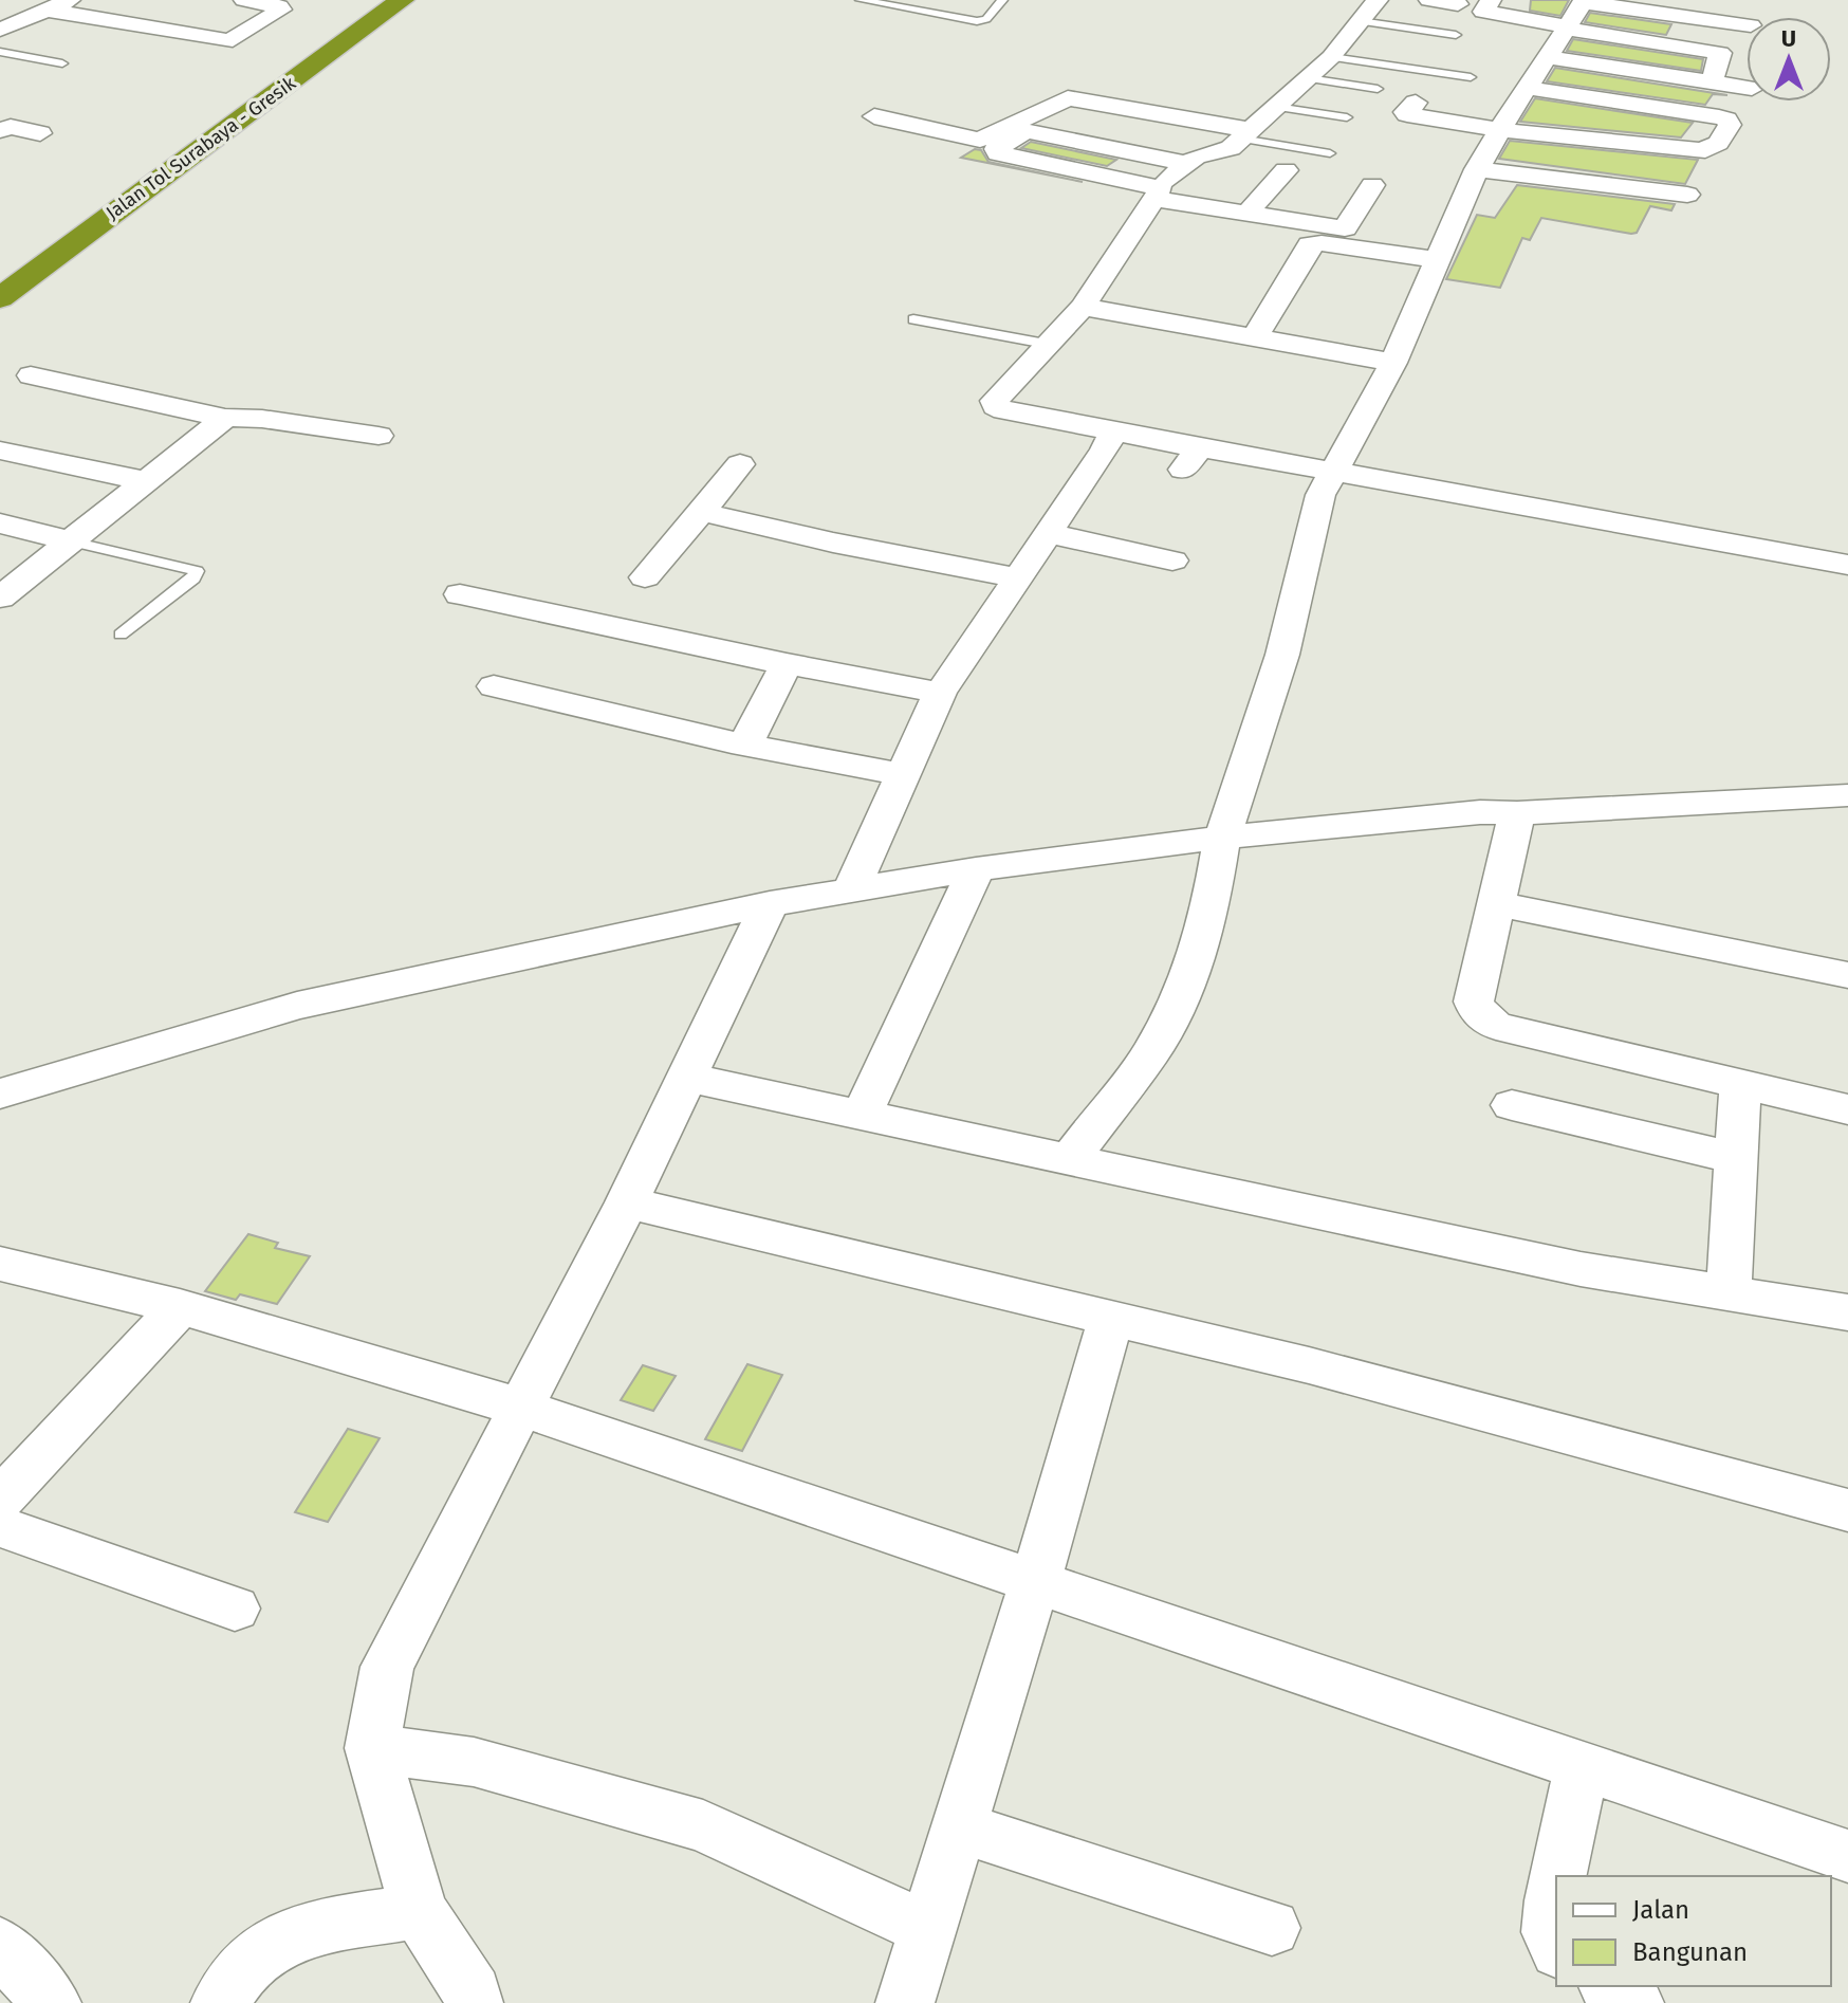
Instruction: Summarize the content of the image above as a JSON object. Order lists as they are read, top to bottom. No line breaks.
{"streets":{"highway":["Jalan Tol Surabaya - Gresik"]},"legend":["Jalan","Bangunan"],"north":"top"}
